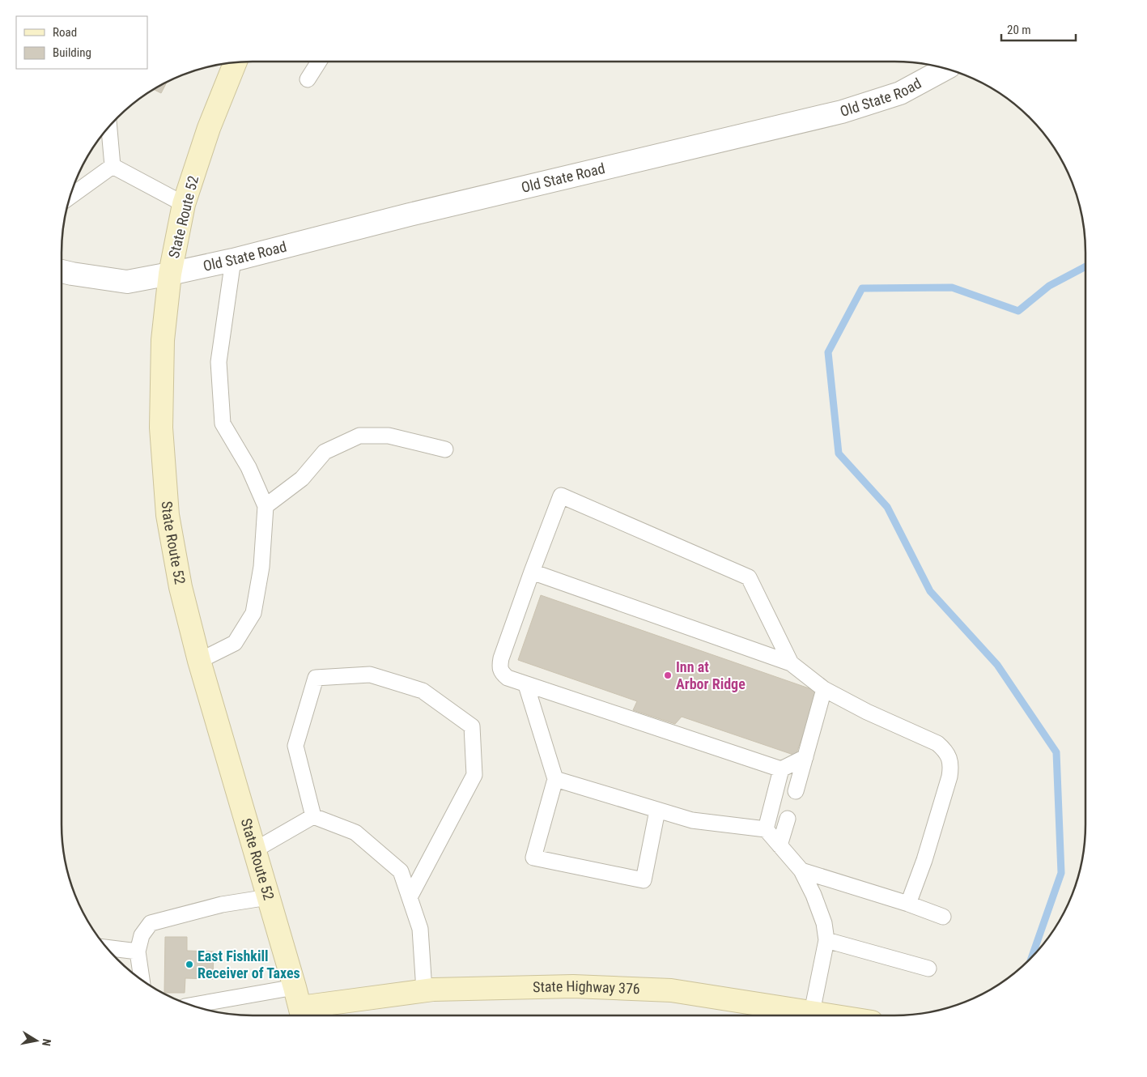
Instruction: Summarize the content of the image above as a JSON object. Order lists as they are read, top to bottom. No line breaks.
{"streets":{"main road":["State Route 52","State Highway 376"],"street":["Old State Road"]},"crossings":[["Old State Road","State Route 52"],["State Route 52","State Highway 376"]],"places":["Inn at Arbor Ridge","East Fishkill Receiver of Taxes"],"legend":["Road","Building"],"scale_bar":"20 m","north":"right"}
